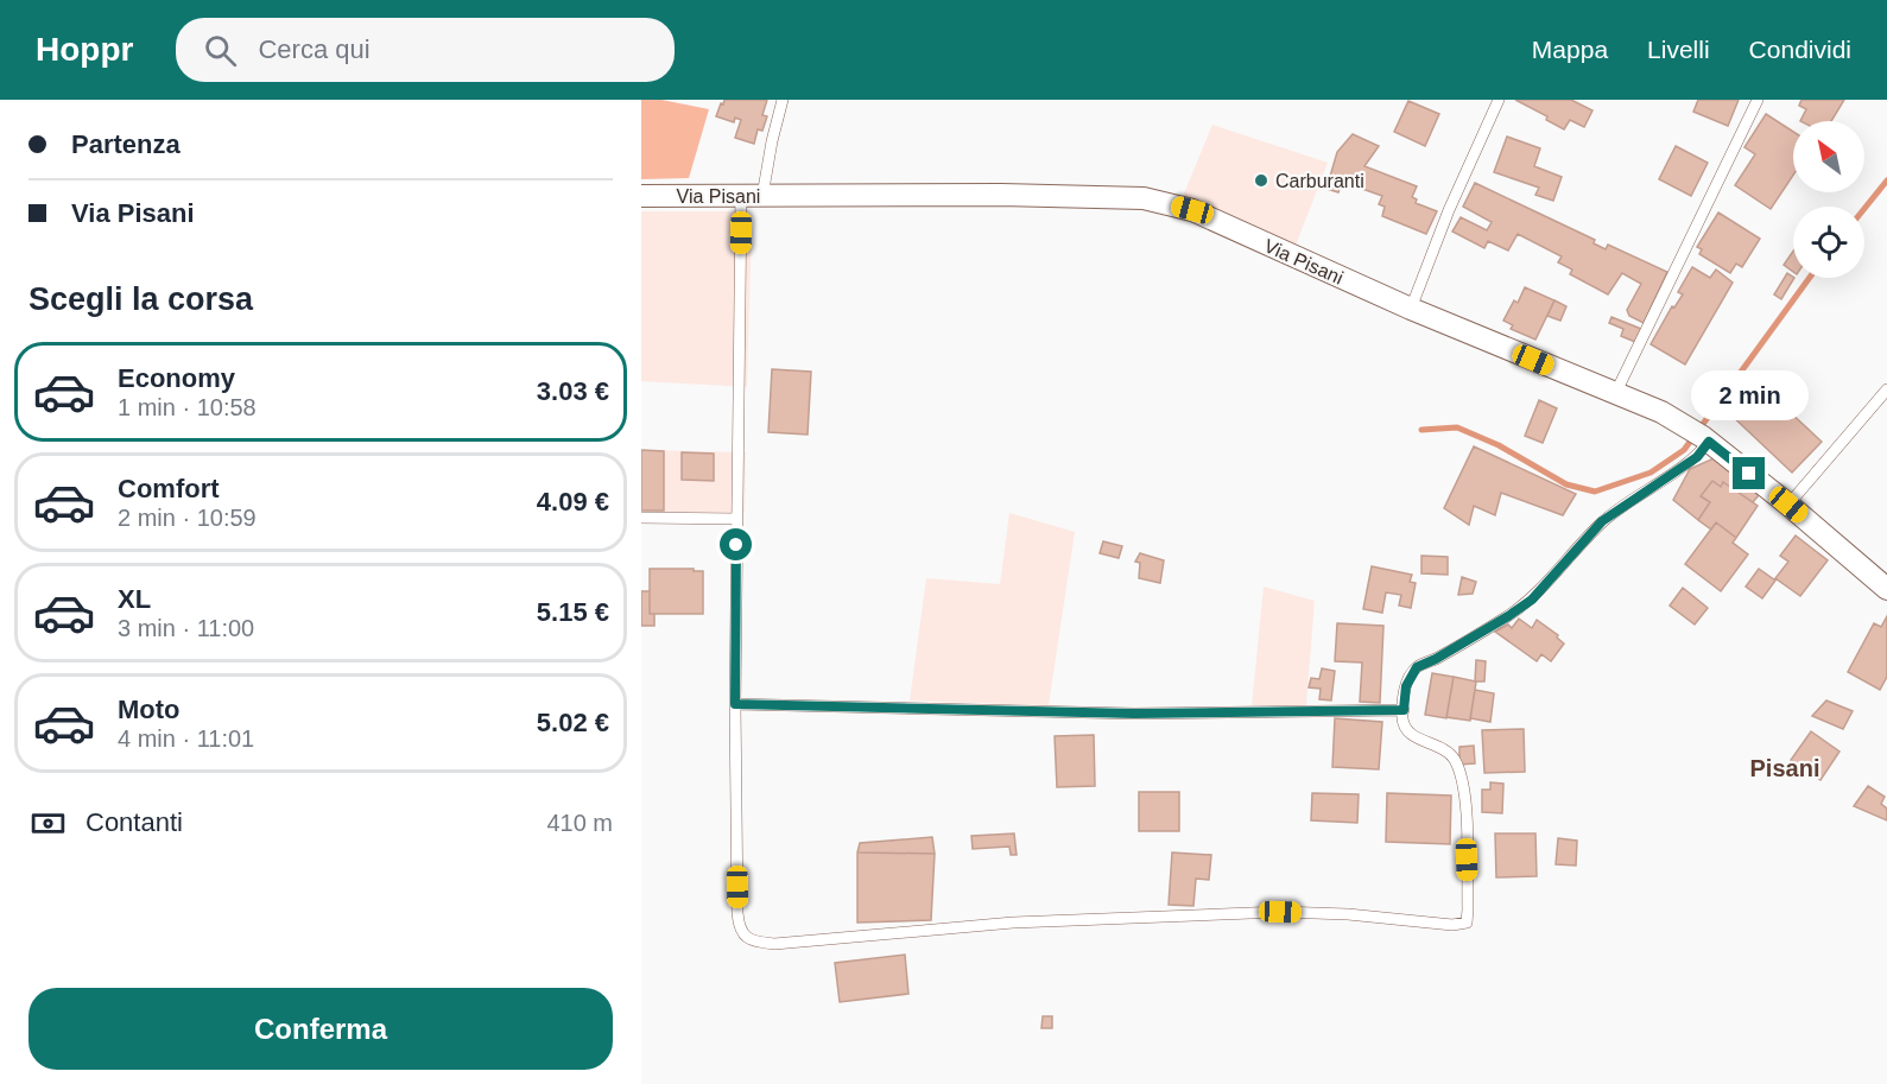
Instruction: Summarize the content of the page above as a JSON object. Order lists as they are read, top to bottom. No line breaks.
{"streets":{"street":["Via Pisani"]},"districts":["Pisani"],"places":["Carburanti"],"north":"top left","page":{"header":"Hoppr","search":"Cerca qui","nav":["Mappa","Livelli","Condividi"],"banner":["Partenza","Via Pisani"],"heading":"Scegli la corsa","list":[{"name":"Economy","note":"1 min · 10:58","value":"3.03 €"},{"name":"Comfort","note":"2 min · 10:59","value":"4.09 €"},{"name":"XL","note":"3 min · 11:00","value":"5.15 €"},{"name":"Moto","note":"4 min · 11:01","value":"5.02 €"}],"bubble":"2 min","pay":["Contanti","410 m"],"buttons":"Conferma"}}
